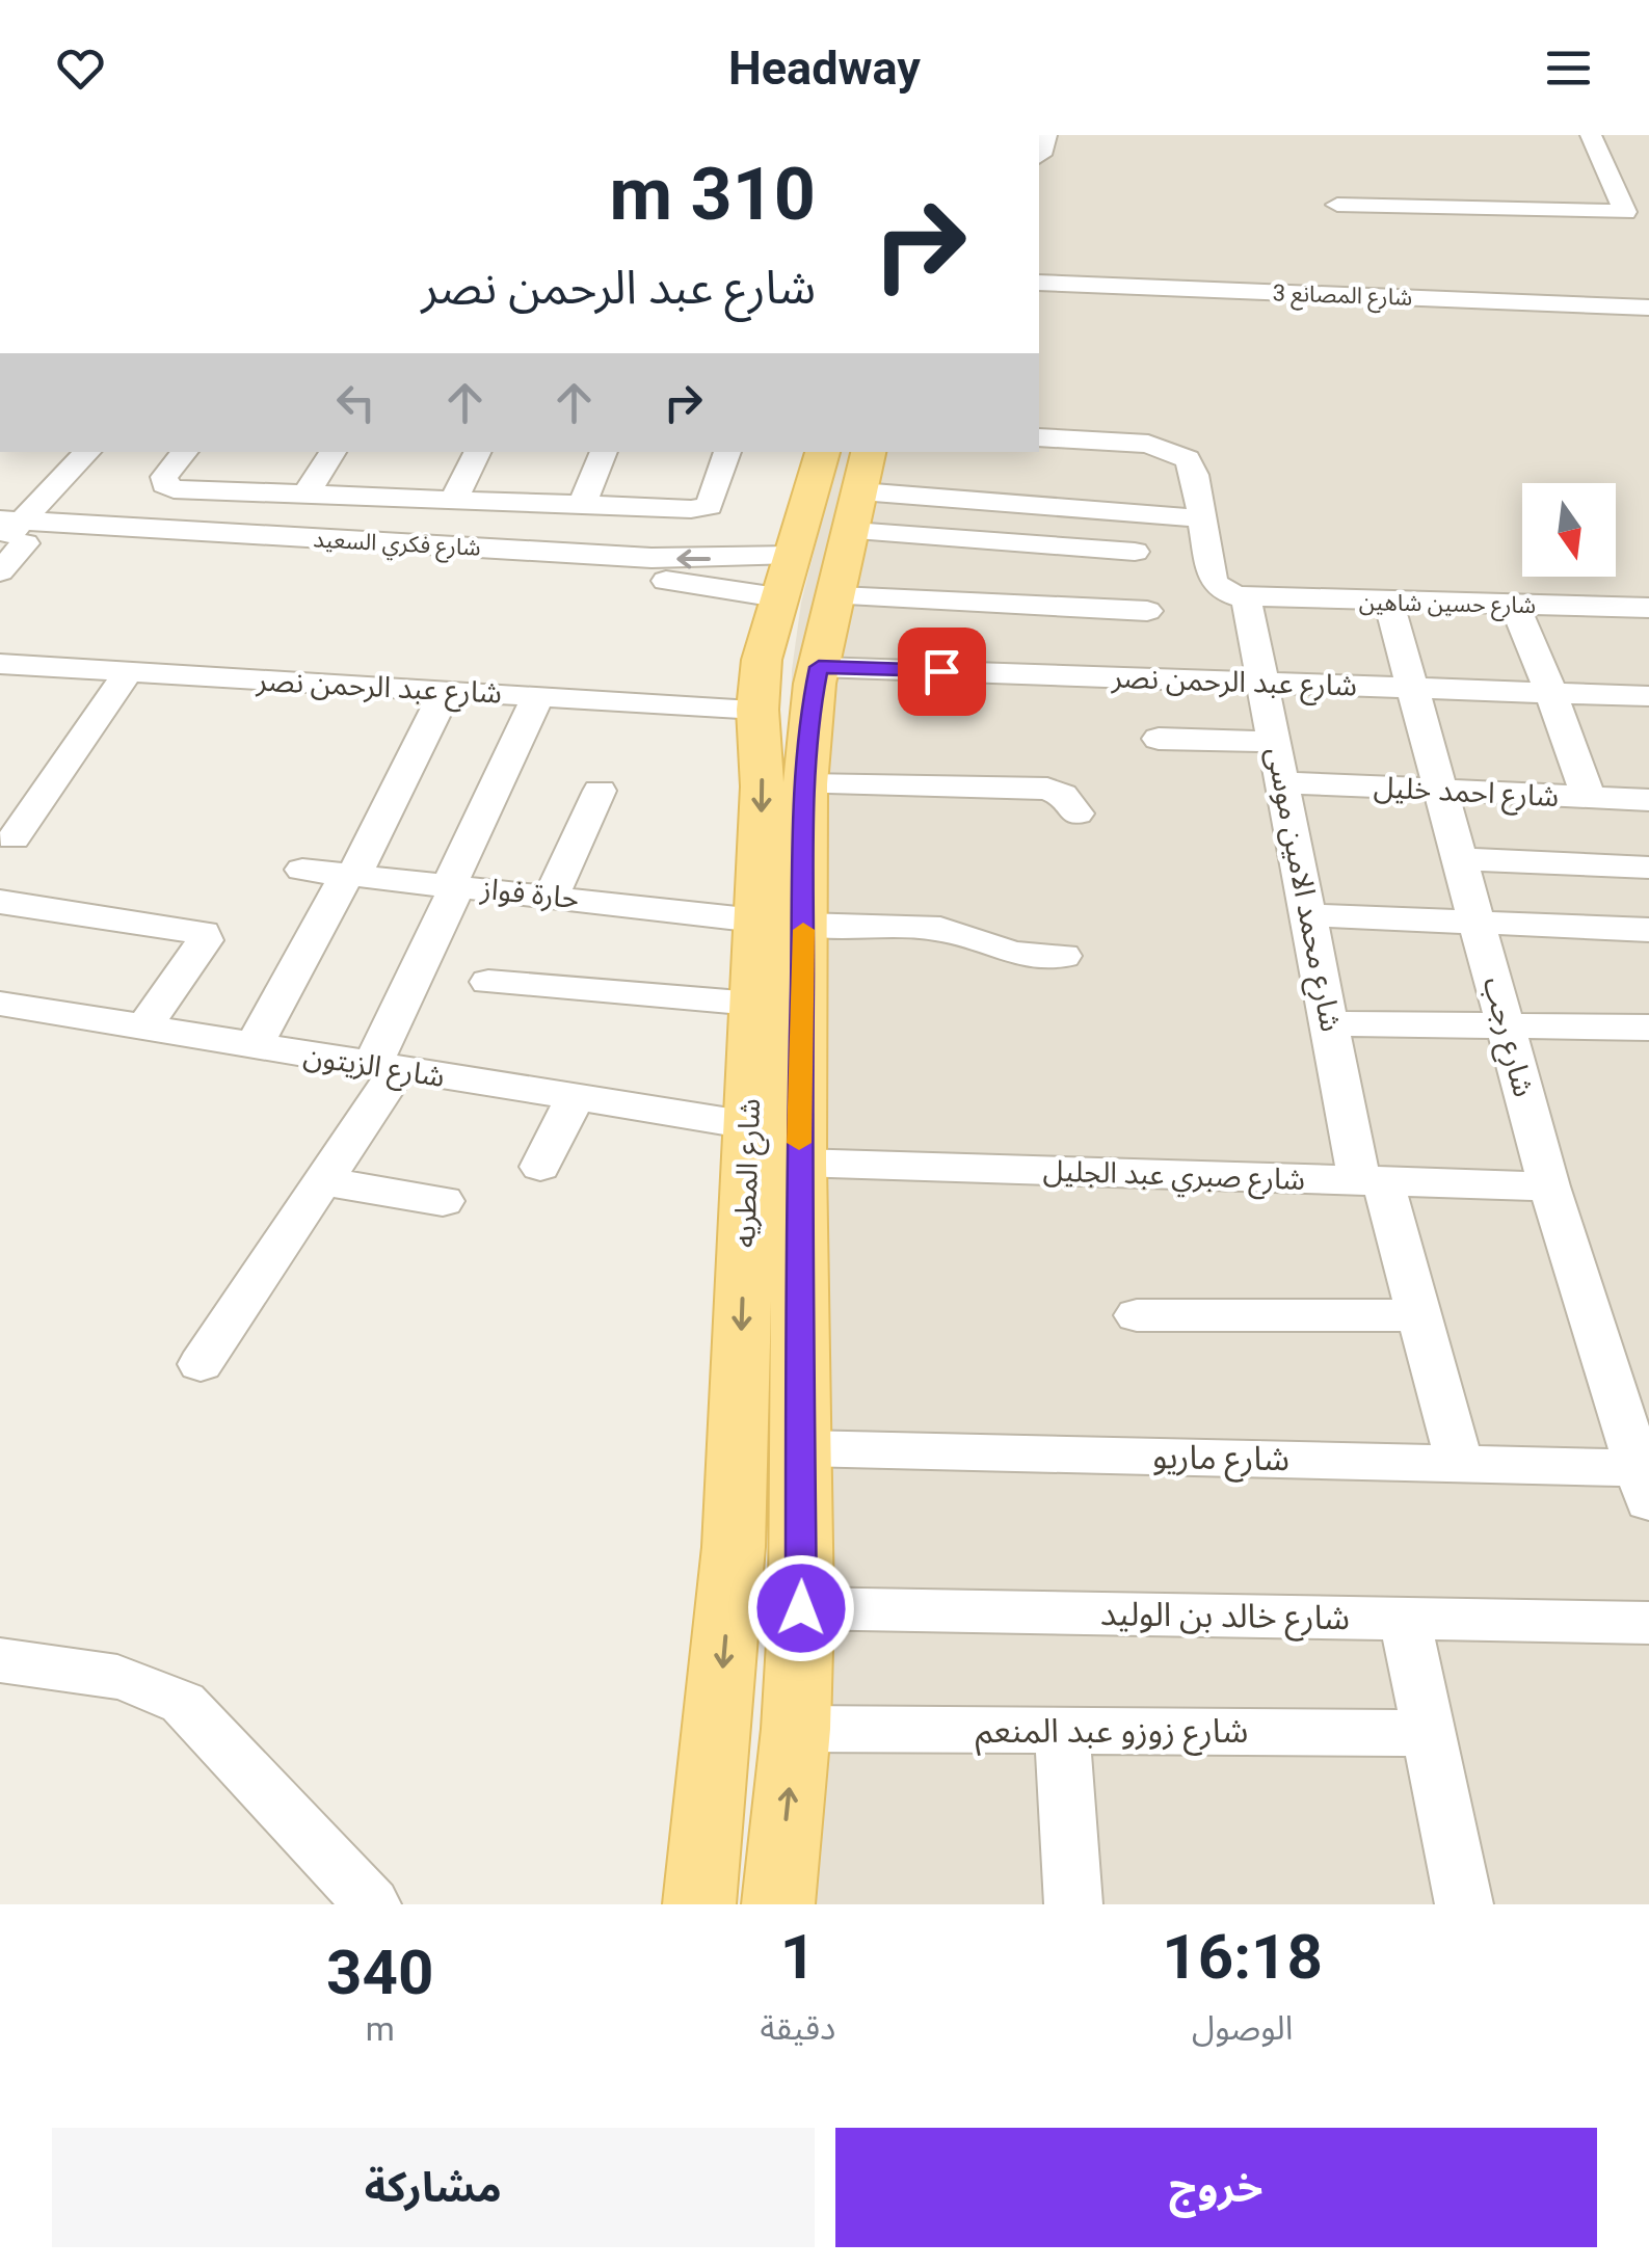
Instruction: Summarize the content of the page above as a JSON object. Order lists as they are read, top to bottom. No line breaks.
{"streets":{"main road":["شارع المطريه"],"street":["شارع المصانع 3","شارع فكري السعيد","شارع حسين شاهين","شارع عبد الرحمن نصر","شارع احمد خليل","شارع محمد الامين موسى","حارة فواز","شارع رجب","شارع الزيتون","شارع صبري عبد الجليل","شارع ماريو","شارع خالد بن الوليد","شارع زوزو عبد المنعم"]},"crossings":[["شارع فكري السعيد","شارع عبد الرحمن نصر"],["شارع فكري السعيد","شارع المطريه"],["شارع حسين شاهين","شارع محمد الامين موسى"],["شارع حسين شاهين","شارع رجب"],["شارع عبد الرحمن نصر","شارع محمد الامين موسى"],["شارع عبد الرحمن نصر","شارع رجب"],["شارع عبد الرحمن نصر","شارع المطريه"],["شارع احمد خليل","شارع محمد الامين موسى"],["شارع احمد خليل","شارع رجب"],["شارع محمد الامين موسى","شارع صبري عبد الجليل"],["شارع محمد الامين موسى","شارع ماريو"],["حارة فواز","شارع المطريه"],["شارع رجب","شارع صبري عبد الجليل"],["شارع رجب","شارع ماريو"],["شارع الزيتون","شارع المطريه"],["شارع المطريه","شارع صبري عبد الجليل"],["شارع المطريه","شارع ماريو"],["شارع المطريه","شارع خالد بن الوليد"],["شارع المطريه","شارع زوزو عبد المنعم"]],"north":"bottom","page":{"header":"Headway","turn":["310 m","شارع عبد الرحمن نصر"],"eta":["16:18","الوصول","1","دقيقة","340","m"],"buttons":["خروج","مشاركة"]}}
